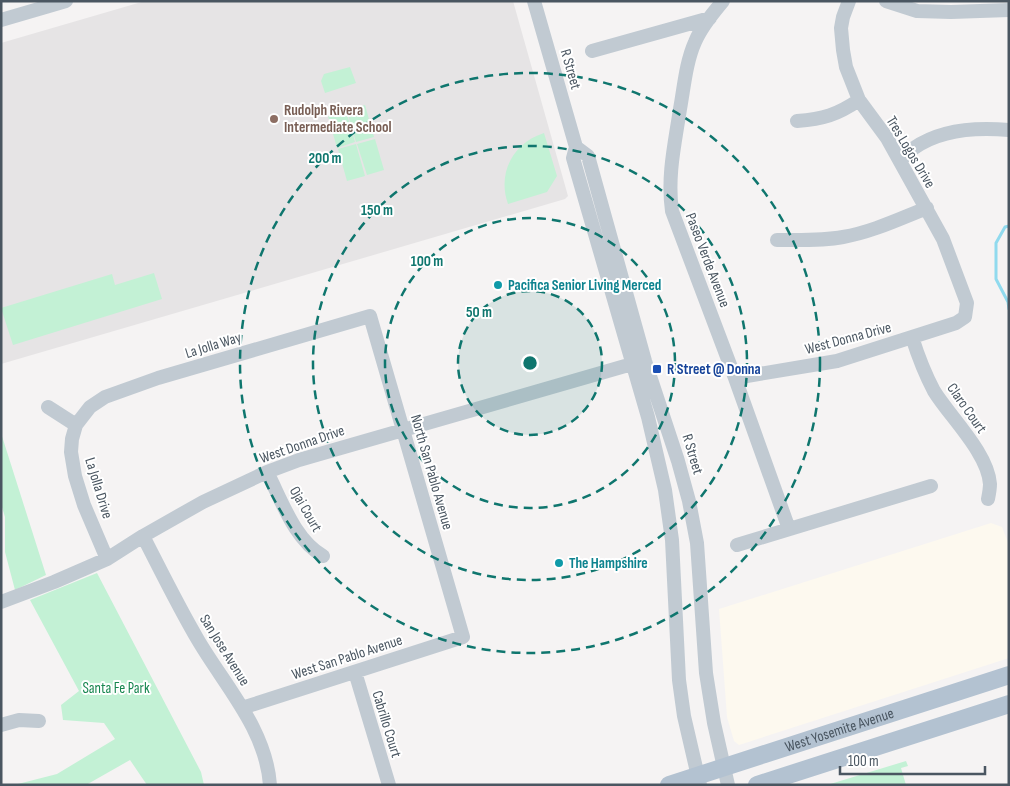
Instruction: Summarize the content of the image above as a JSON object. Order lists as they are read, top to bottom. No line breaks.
{"streets":{"main road":["West Yosemite Avenue"],"street":["R Street","Tres Logos Drive","Paseo Verde Avenue","West Donna Drive","La Jolla Way","Claro Court","North San Pablo Avenue","La Jolla Drive","Ojai Court","San Jose Avenue","West San Pablo Avenue","Cabrillo Court"]},"crossings":[["R Street","West Donna Drive"],["R Street","West Yosemite Avenue"],["Tres Logos Drive","West Donna Drive"],["Paseo Verde Avenue","West Donna Drive"],["West Donna Drive","Claro Court"],["West Donna Drive","North San Pablo Avenue"],["West Donna Drive","La Jolla Drive"],["West Donna Drive","Ojai Court"],["West Donna Drive","San Jose Avenue"],["La Jolla Way","North San Pablo Avenue"],["La Jolla Way","La Jolla Drive"],["North San Pablo Avenue","West San Pablo Avenue"],["San Jose Avenue","West San Pablo Avenue"],["West San Pablo Avenue","Cabrillo Court"]],"parks":["Santa Fe Park"],"places":{"other":["Rudolph Rivera Intermediate School","Pacifica Senior Living Merced","The Hampshire"],"transit":["R Street @ Donna"]},"scale_bar":"100 m","rings":["200 m","150 m","100 m","50 m"]}
